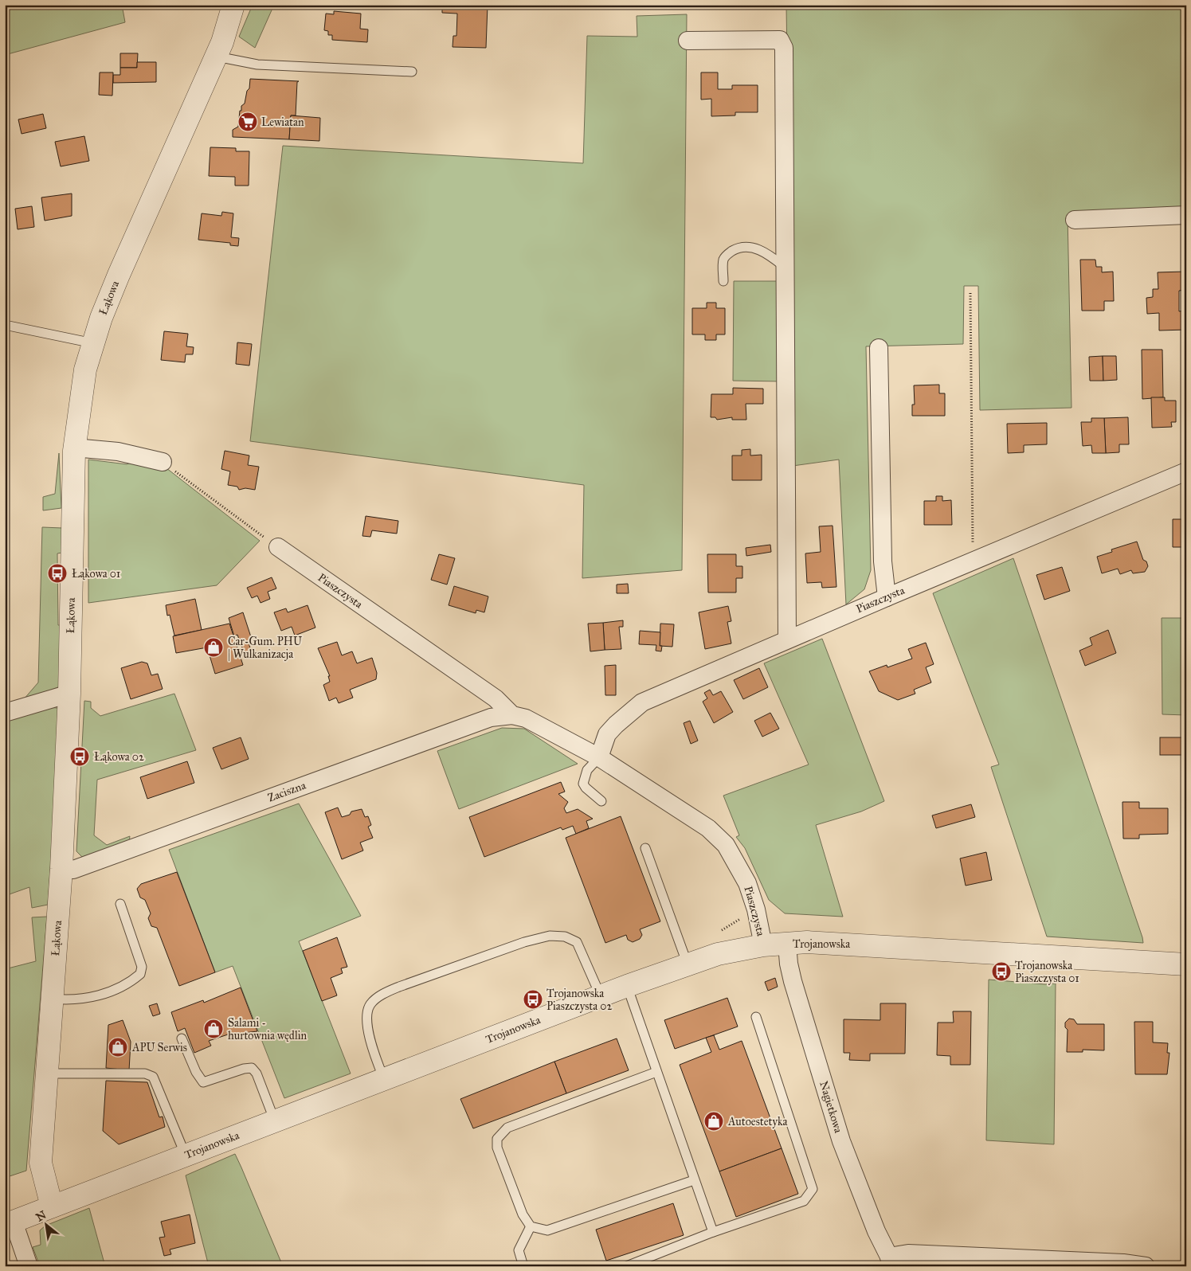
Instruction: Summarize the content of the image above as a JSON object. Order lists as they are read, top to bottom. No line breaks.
{"streets":{"street":["Łąkowa","Piaszczysta","Zaciszna","Trojanowska","Nagietkowa"]},"crossings":[["Łąkowa","Zaciszna"],["Łąkowa","Trojanowska"],["Piaszczysta","Zaciszna"],["Piaszczysta","Trojanowska"],["Trojanowska","Nagietkowa"]],"places":{"supermarket":["Lewiatan"],"bus stop":["Łąkowa 01","Łąkowa 02","Trojanowska Piaszczysta 01","Trojanowska Piaszczysta 02"],"shop":["Car-Gum. PHU | Wulkanizacja","Salami - hurtownia wędlin","APU Serwis","Autoestetyka"]},"north":"top left"}
